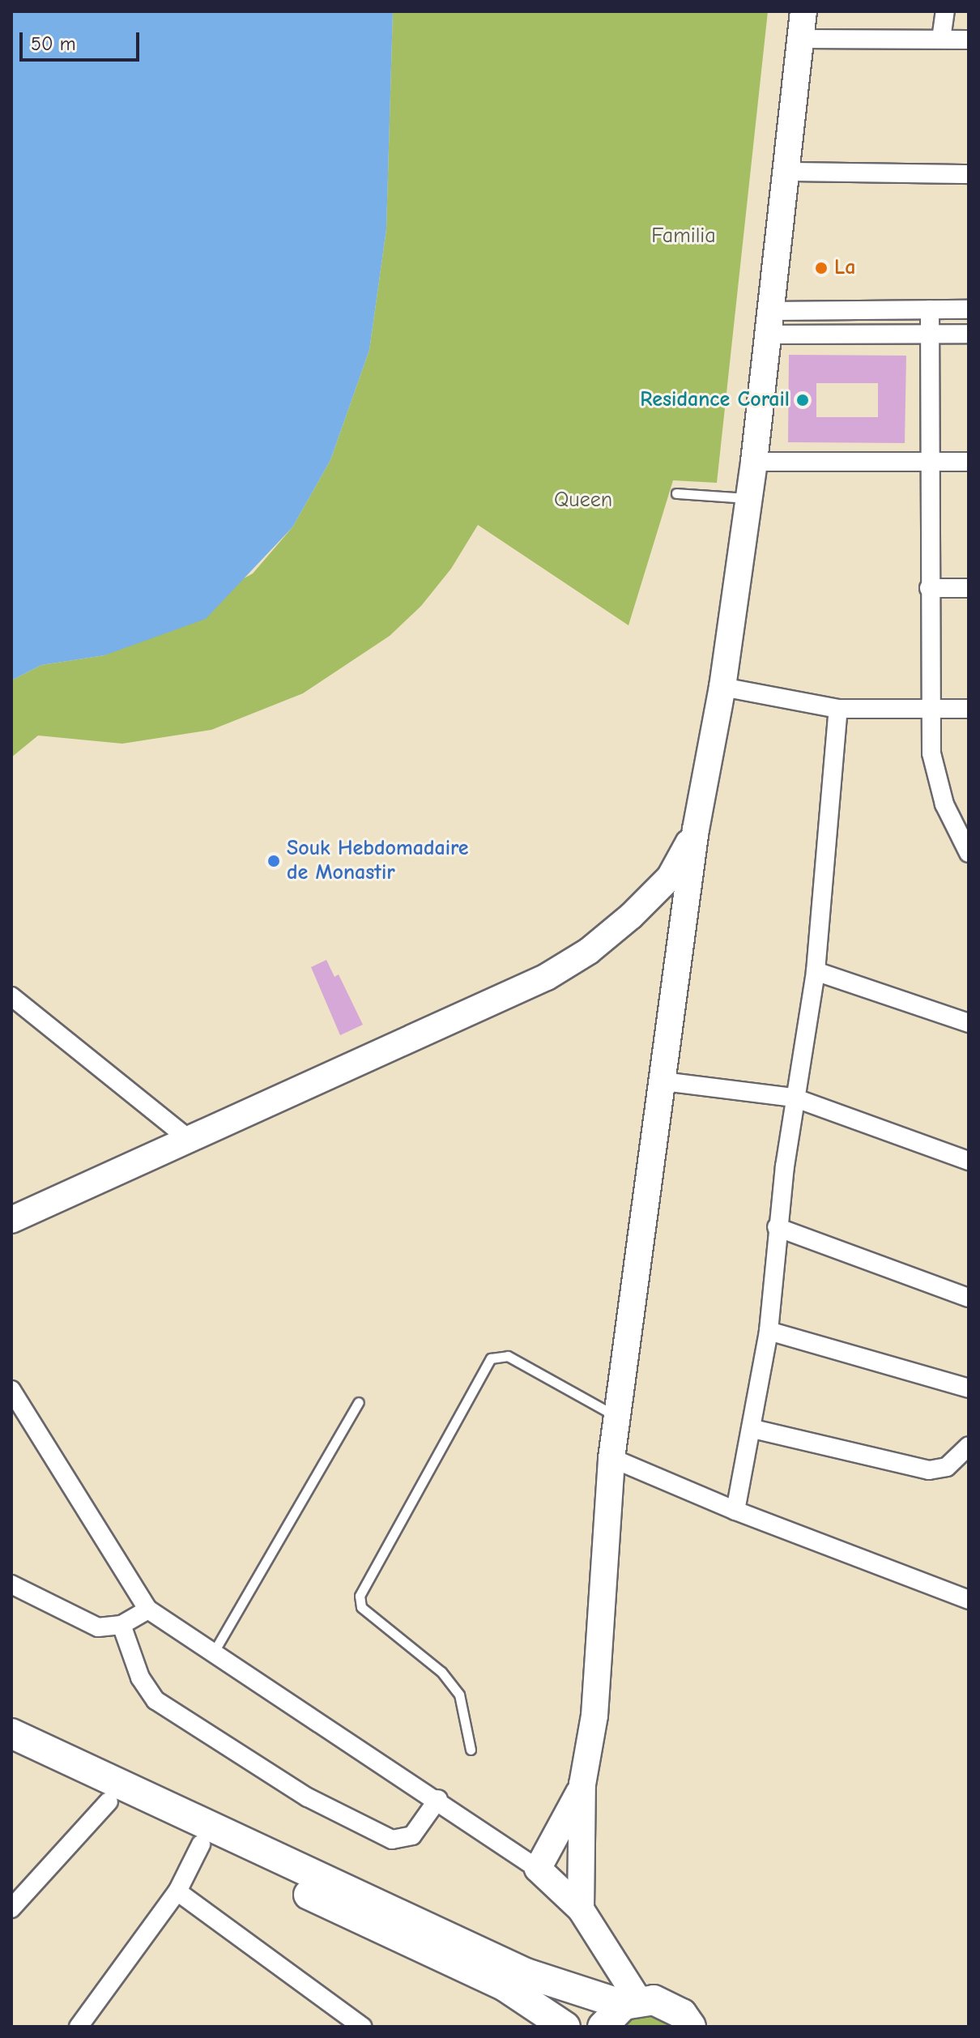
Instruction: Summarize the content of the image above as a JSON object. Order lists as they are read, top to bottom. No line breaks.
{"parks":["Familia","Queen"],"places":["La","Residance Corail","Souk Hebdomadaire de Monastir"],"scale_bar":"50 m"}
